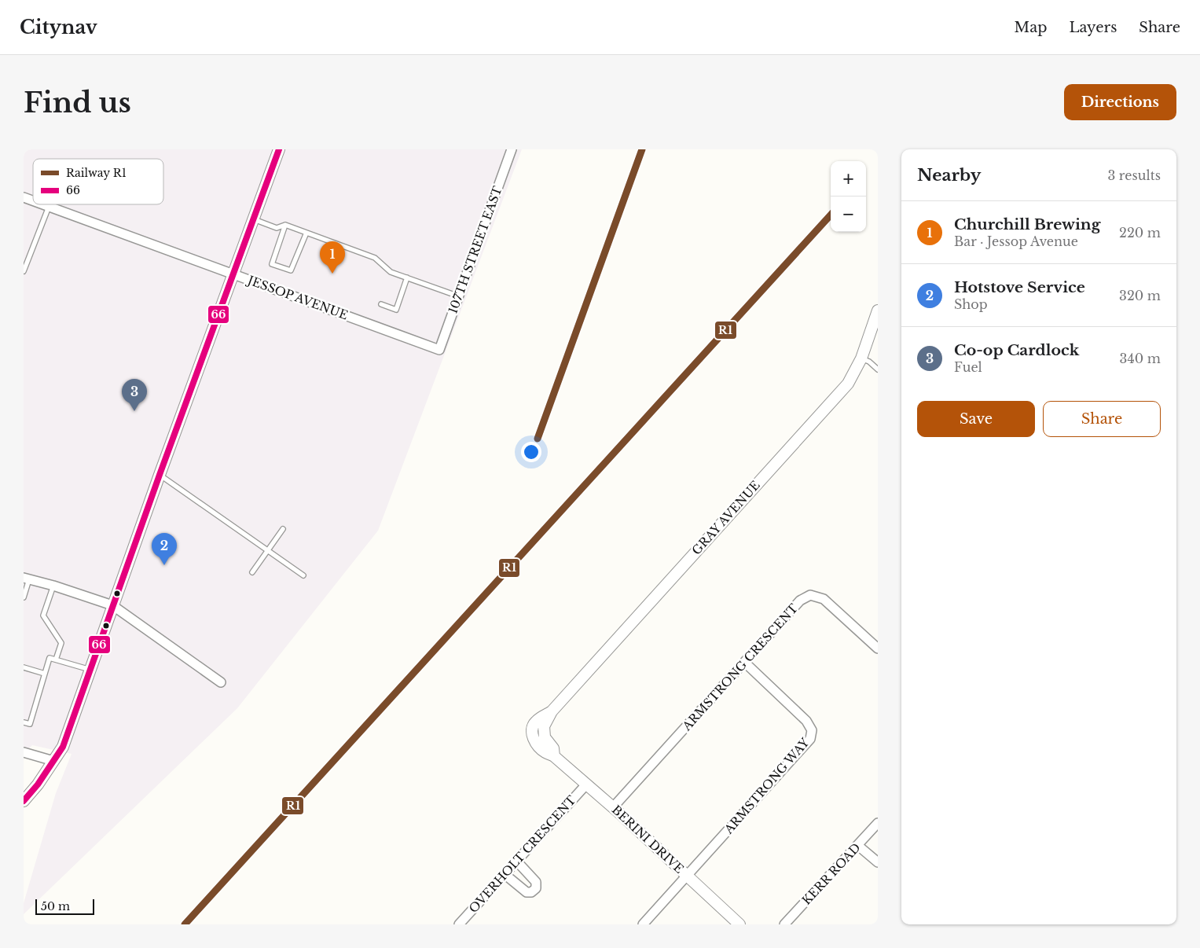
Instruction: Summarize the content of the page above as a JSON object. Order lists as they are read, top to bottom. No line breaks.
{"streets":{"street":["107TH STREET EAST","JESSOP AVENUE","GRAY AVENUE","ARMSTRONG CRESCENT","ARMSTRONG WAY","BERINI DRIVE","OVERHOLT CRESCENT","KERR ROAD"]},"crossings":[["107TH STREET EAST","JESSOP AVENUE"],["GRAY AVENUE","BERINI DRIVE"],["ARMSTRONG CRESCENT","ARMSTRONG WAY"],["ARMSTRONG CRESCENT","BERINI DRIVE"],["ARMSTRONG WAY","BERINI DRIVE"],["BERINI DRIVE","OVERHOLT CRESCENT"]],"lines":["rail line R1","transit line 66"],"legend":["Railway R1","66"],"scale_bar":"50 m","page":{"header":"Citynav","nav":["Map","Layers","Share"],"buttons":["Directions",["Save","Share"]],"title":"Find us","heading":["Nearby","3 results"],"map_buttons":["+","−"],"list":[{"mark":"1","name":"Churchill Brewing","note":"Bar · Jessop Avenue","value":"220 m"},{"mark":"2","name":"Hotstove Service","note":"Shop","value":"320 m"},{"mark":"3","name":"Co-op Cardlock","note":"Fuel","value":"340 m"}],"pins":["1","3","2"],"scale":"50 m"}}
